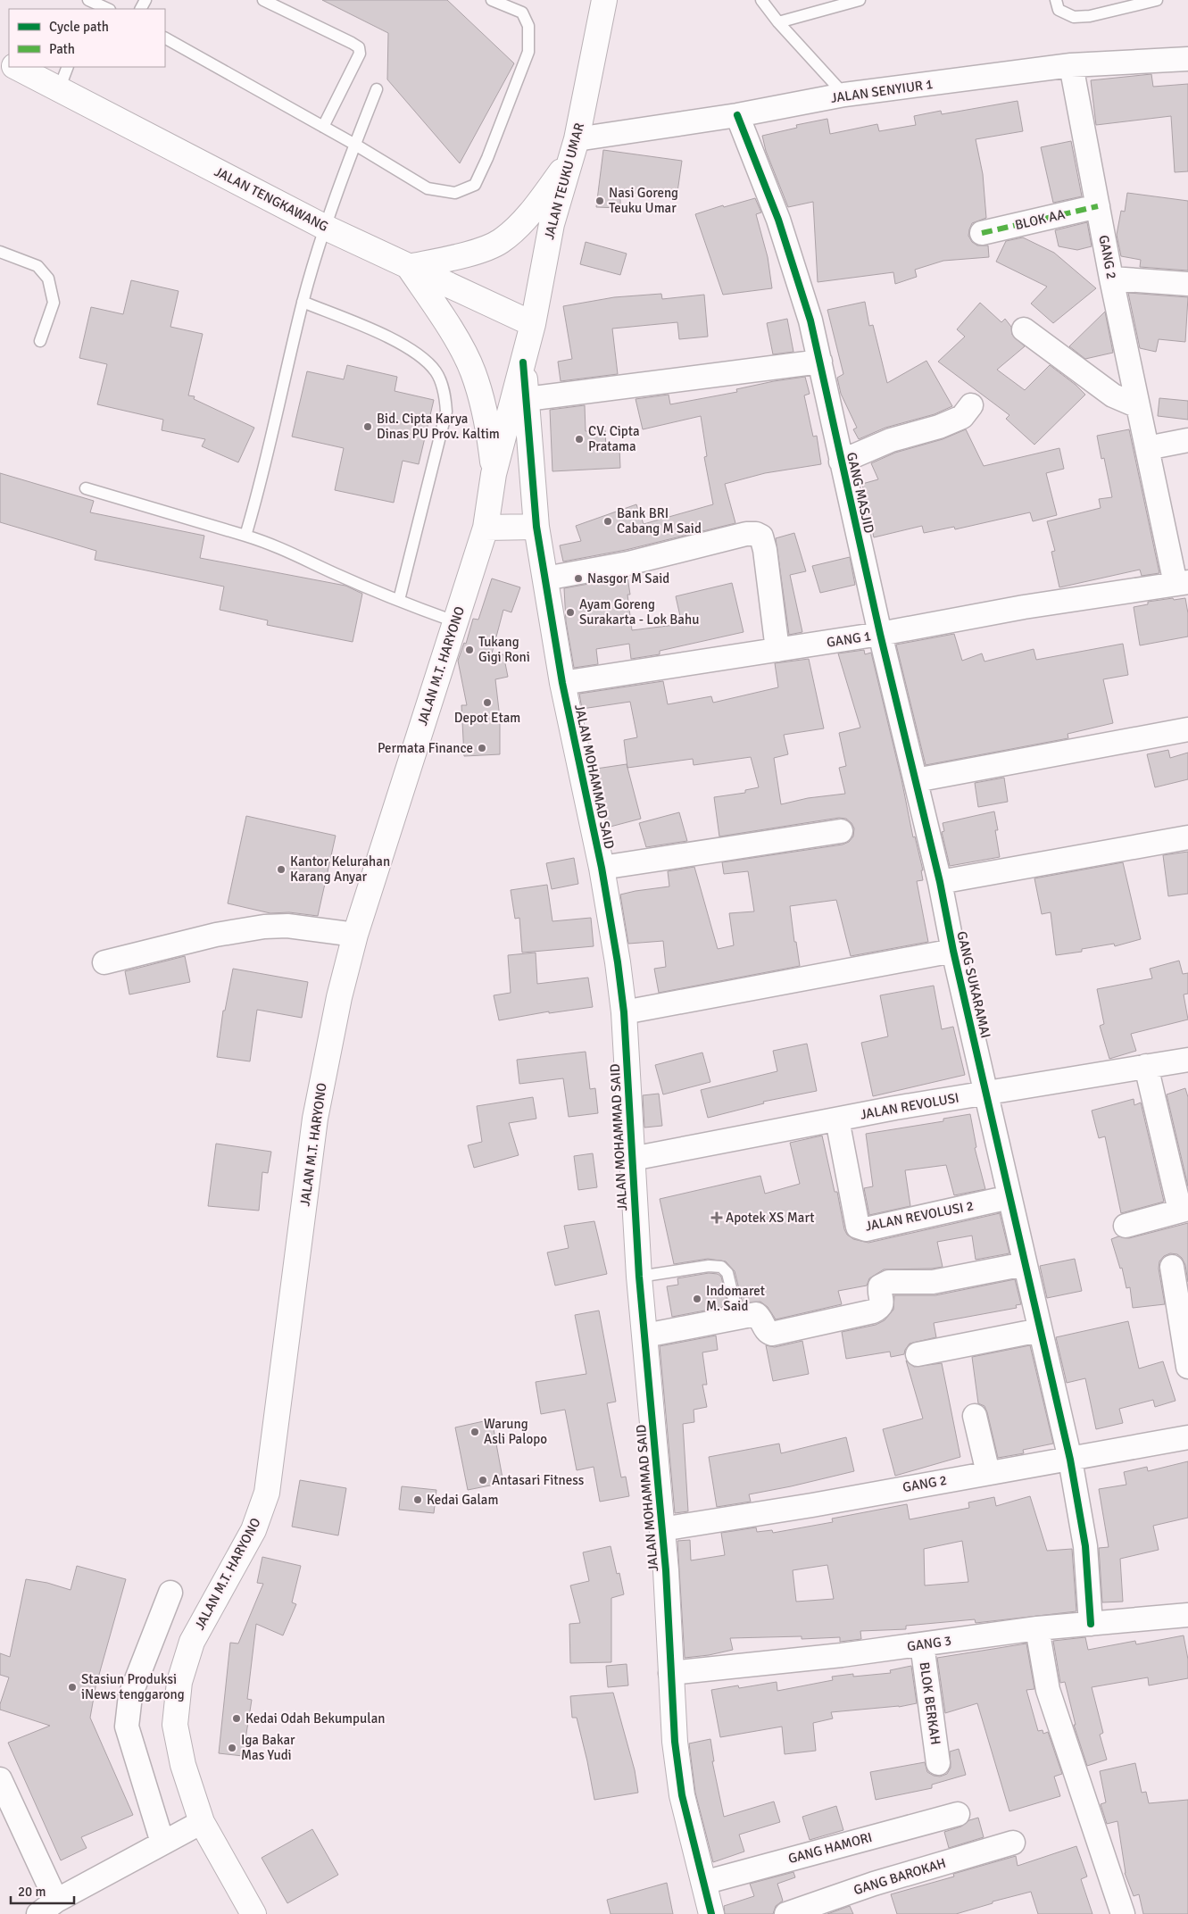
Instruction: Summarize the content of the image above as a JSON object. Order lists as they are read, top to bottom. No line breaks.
{"streets":{"main road":["JALAN TEUKU UMAR","JALAN TENGKAWANG","JALAN M.T. HARYONO","JALAN MOHAMMAD SAID"],"street":["JALAN SENYIUR 1","BLOK AA","GANG 2","GANG MASJID","GANG 1","GANG SUKARAMAI","JALAN REVOLUSI","JALAN REVOLUSI 2","GANG 3","BLOK BERKAH","GANG HAMORI","GANG BAROKAH"]},"crossings":[["JALAN SENYIUR 1","JALAN TEUKU UMAR"],["JALAN SENYIUR 1","GANG 2"],["JALAN SENYIUR 1","GANG MASJID"],["JALAN TEUKU UMAR","JALAN TENGKAWANG"],["JALAN TEUKU UMAR","JALAN M.T. HARYONO"],["JALAN TEUKU UMAR","JALAN MOHAMMAD SAID"],["BLOK AA","GANG 2"],["GANG 2","GANG 1"],["GANG 2","JALAN MOHAMMAD SAID"],["GANG 2","GANG SUKARAMAI"],["GANG MASJID","GANG 1"],["GANG MASJID","GANG SUKARAMAI"],["GANG 1","JALAN MOHAMMAD SAID"],["JALAN M.T. HARYONO","JALAN MOHAMMAD SAID"],["JALAN MOHAMMAD SAID","JALAN REVOLUSI"],["JALAN MOHAMMAD SAID","GANG 3"],["JALAN MOHAMMAD SAID","GANG HAMORI"],["GANG SUKARAMAI","JALAN REVOLUSI"],["GANG SUKARAMAI","JALAN REVOLUSI 2"],["GANG SUKARAMAI","GANG 3"],["JALAN REVOLUSI","JALAN REVOLUSI 2"],["GANG 3","BLOK BERKAH"]],"places":{"other":["Nasi Goreng Teuku Umar","Bid. Cipta Karya Dinas PU Prov. Kaltim","CV. Cipta Pratama","Bank BRI Cabang M Said","Nasgor M Said","Ayam Goreng Surakarta - Lok Bahu","Tukang Gigi Roni","Depot Etam","Permata Finance","Kantor Kelurahan Karang Anyar","Indomaret M. Said","Warung Asli Palopo","Antasari Fitness","Kedai Galam","Stasiun Produksi iNews tenggarong","Kedai Odah Bekumpulan","Iga Bakar Mas Yudi"],"health":["Apotek XS Mart"]},"legend":["Cycle path","Path"],"scale_bar":"20 m"}
